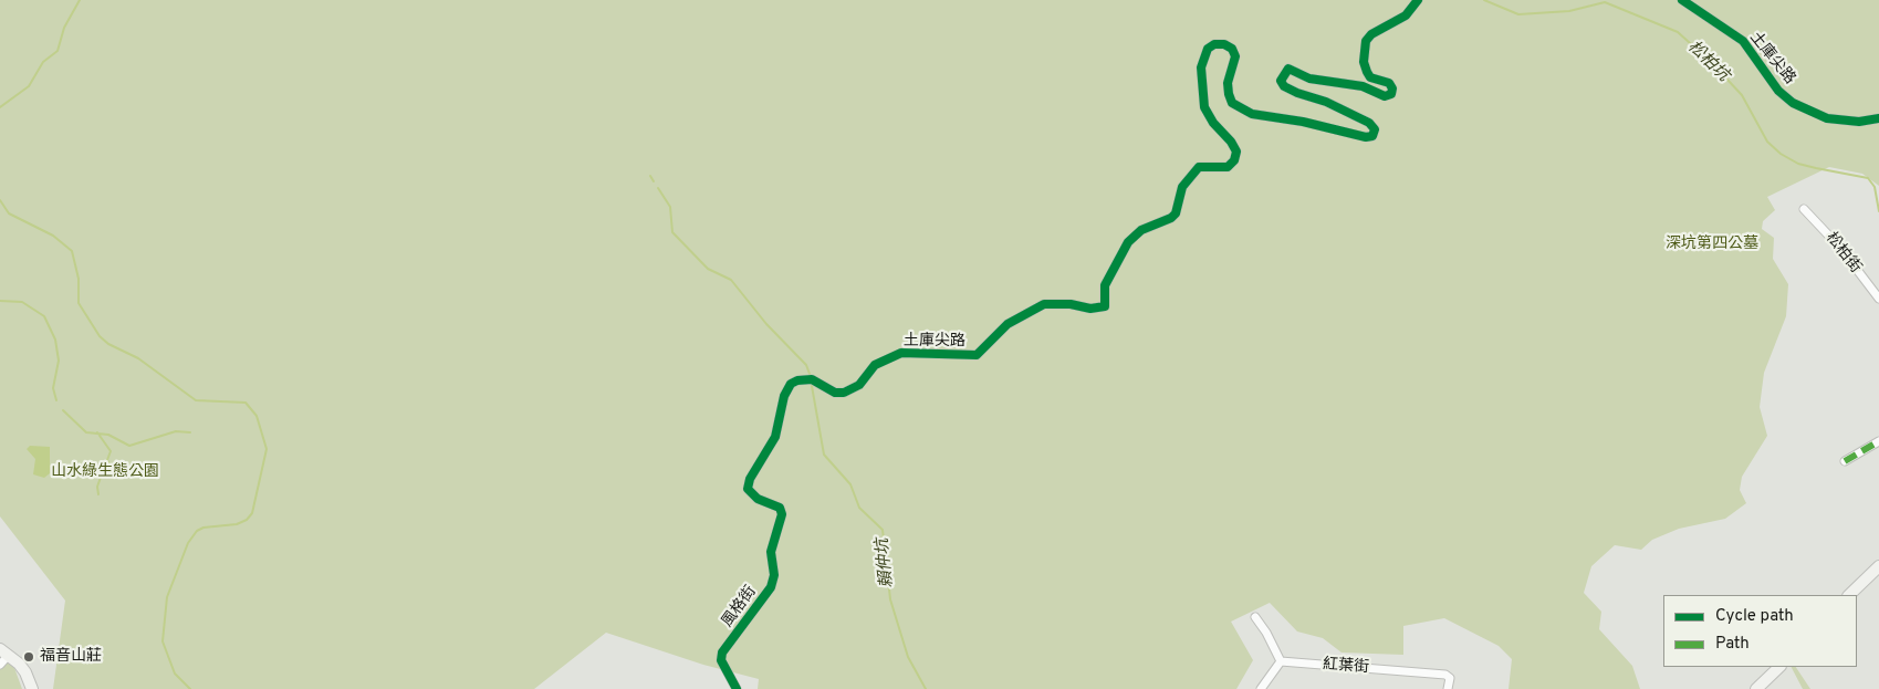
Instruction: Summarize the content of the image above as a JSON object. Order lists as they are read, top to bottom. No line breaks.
{"streets":{"street":["土庫尖路","松柏街","風格街","紅葉街"]},"crossings":[["土庫尖路","風格街"]],"water":["松柏坑","賴仲坑"],"parks":["深坑第四公墓","山水綠生態公園"],"places":["福音山莊"],"legend":["Cycle path","Path"]}
